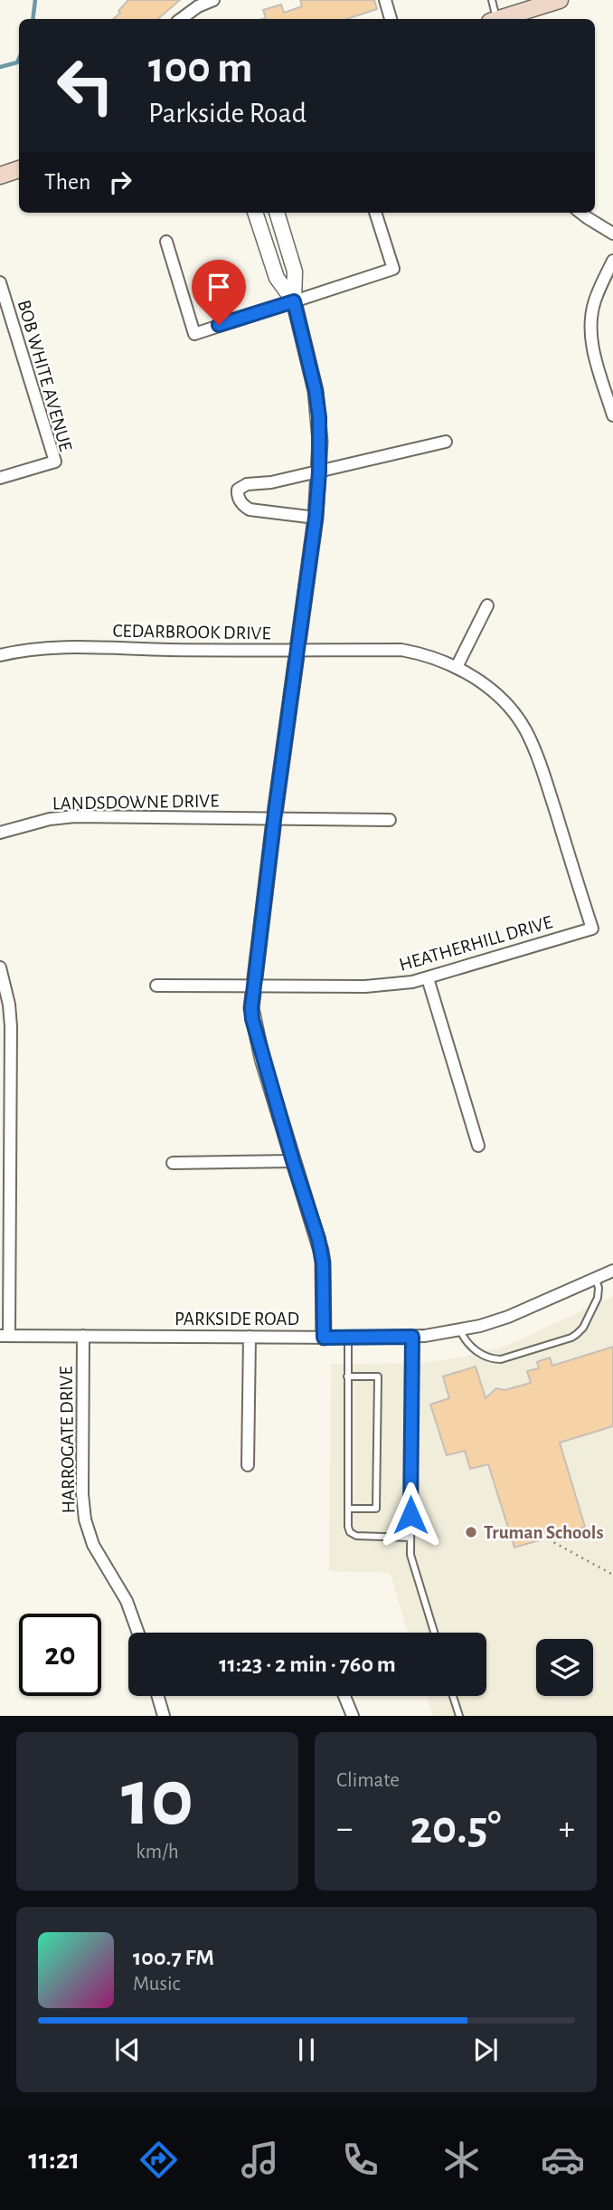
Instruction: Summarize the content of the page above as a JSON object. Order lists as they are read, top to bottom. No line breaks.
{"streets":{"street":["BOB WHITE AVENUE","CEDARBROOK DRIVE","LANDSDOWNE DRIVE","HEATHERHILL DRIVE","PARKSIDE ROAD","HARROGATE DRIVE"]},"crossings":[["CEDARBROOK DRIVE","HEATHERHILL DRIVE"],["PARKSIDE ROAD","HARROGATE DRIVE"]],"places":["Truman Schools"],"page":{"turn":["100 m","Parkside Road"],"then":"Then","limit":"20","trip":"11:23 · 2 min · 760 m","tile":[["10","km/h"],"Climate"],"heat":["−","20.5°","+"],"song":["100.7 FM","Music"],"tabs":"11:21"}}
